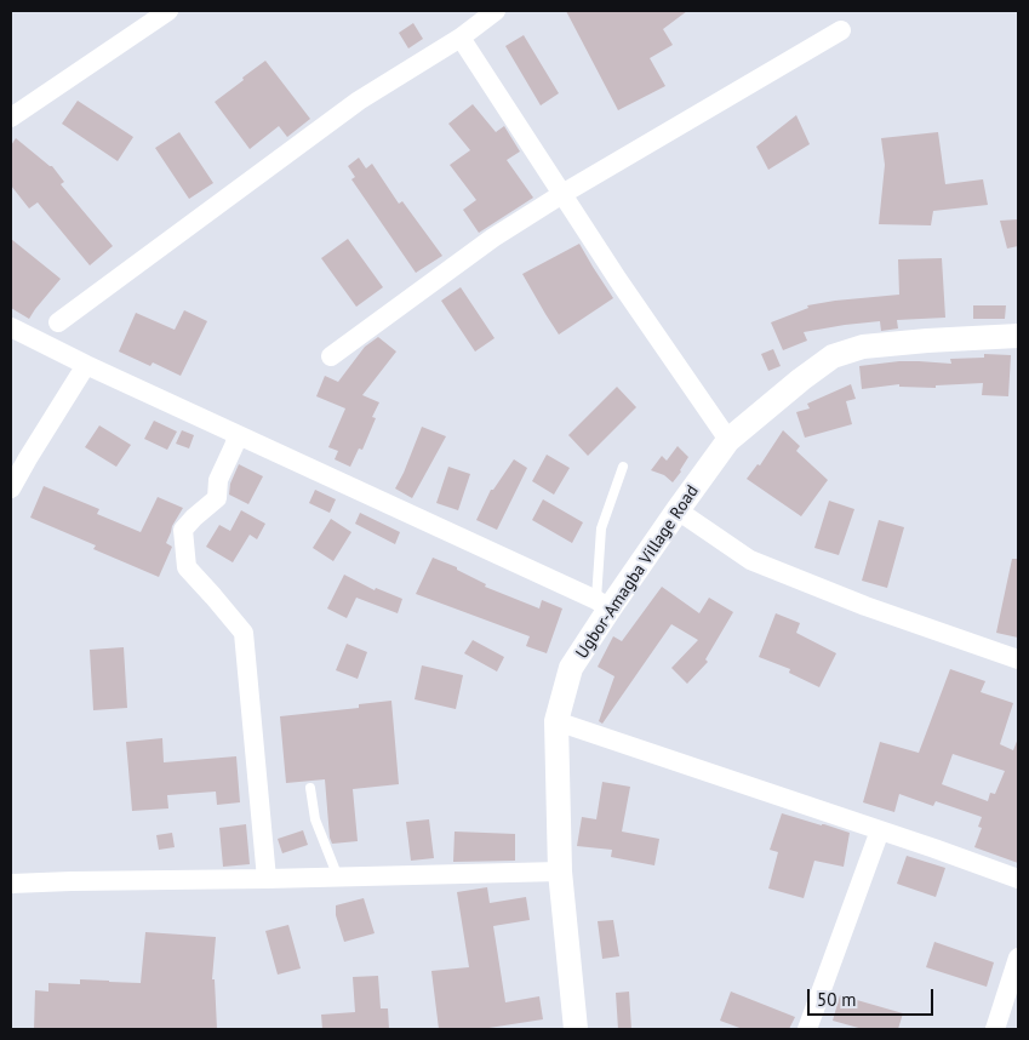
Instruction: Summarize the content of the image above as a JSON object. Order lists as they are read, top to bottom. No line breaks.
{"streets":{"street":["Ugbor-Amagba Village Road"]},"scale_bar":"50 m"}
